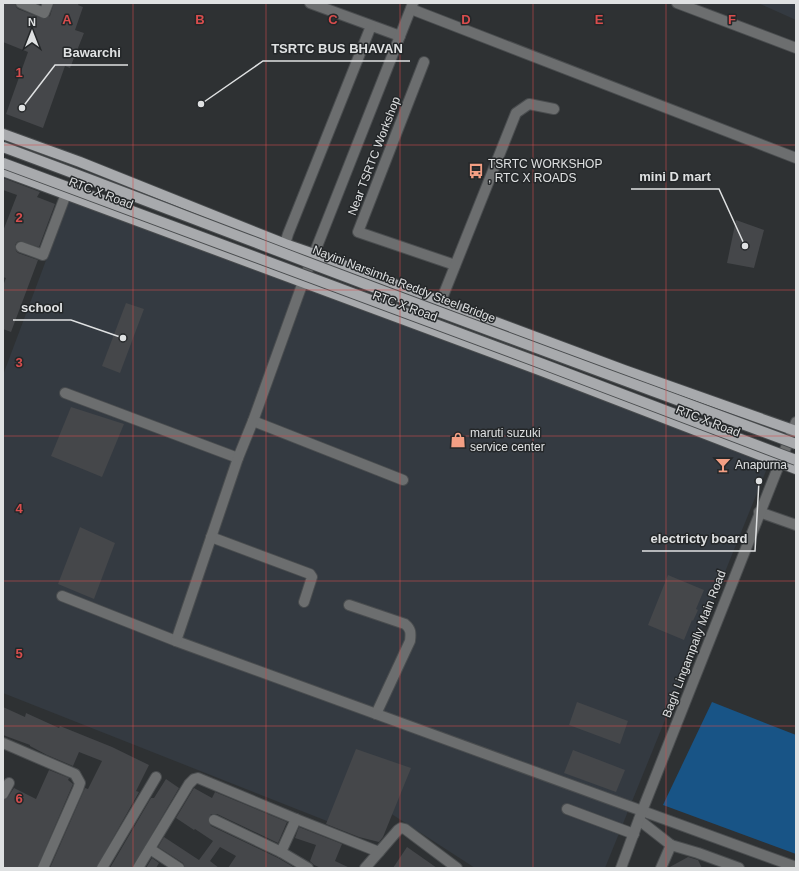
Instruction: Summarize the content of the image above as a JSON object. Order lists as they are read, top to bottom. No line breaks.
{"streets":{"main road":["RTC X Road","Nayini Narsimha Reddy Steel Bridge"],"street":["Near TSRTC Workshop","Bagh Lingampally Main Road"]},"crossings":[["RTC X Road","Bagh Lingampally Main Road"]],"places":{"other":["TSRTC BUS BHAVAN","Bawarchi","mini D mart","school","electricty board"],"bus stop":["TSRTC WORKSHOP , RTC X ROADS"],"shop":["maruti suzuki service center"],"bar":["Anapurna"]},"north":"top","grid":{"columns":["A","B","C","D","E","F"],"rows":["1","2","3","4","5","6"]}}
